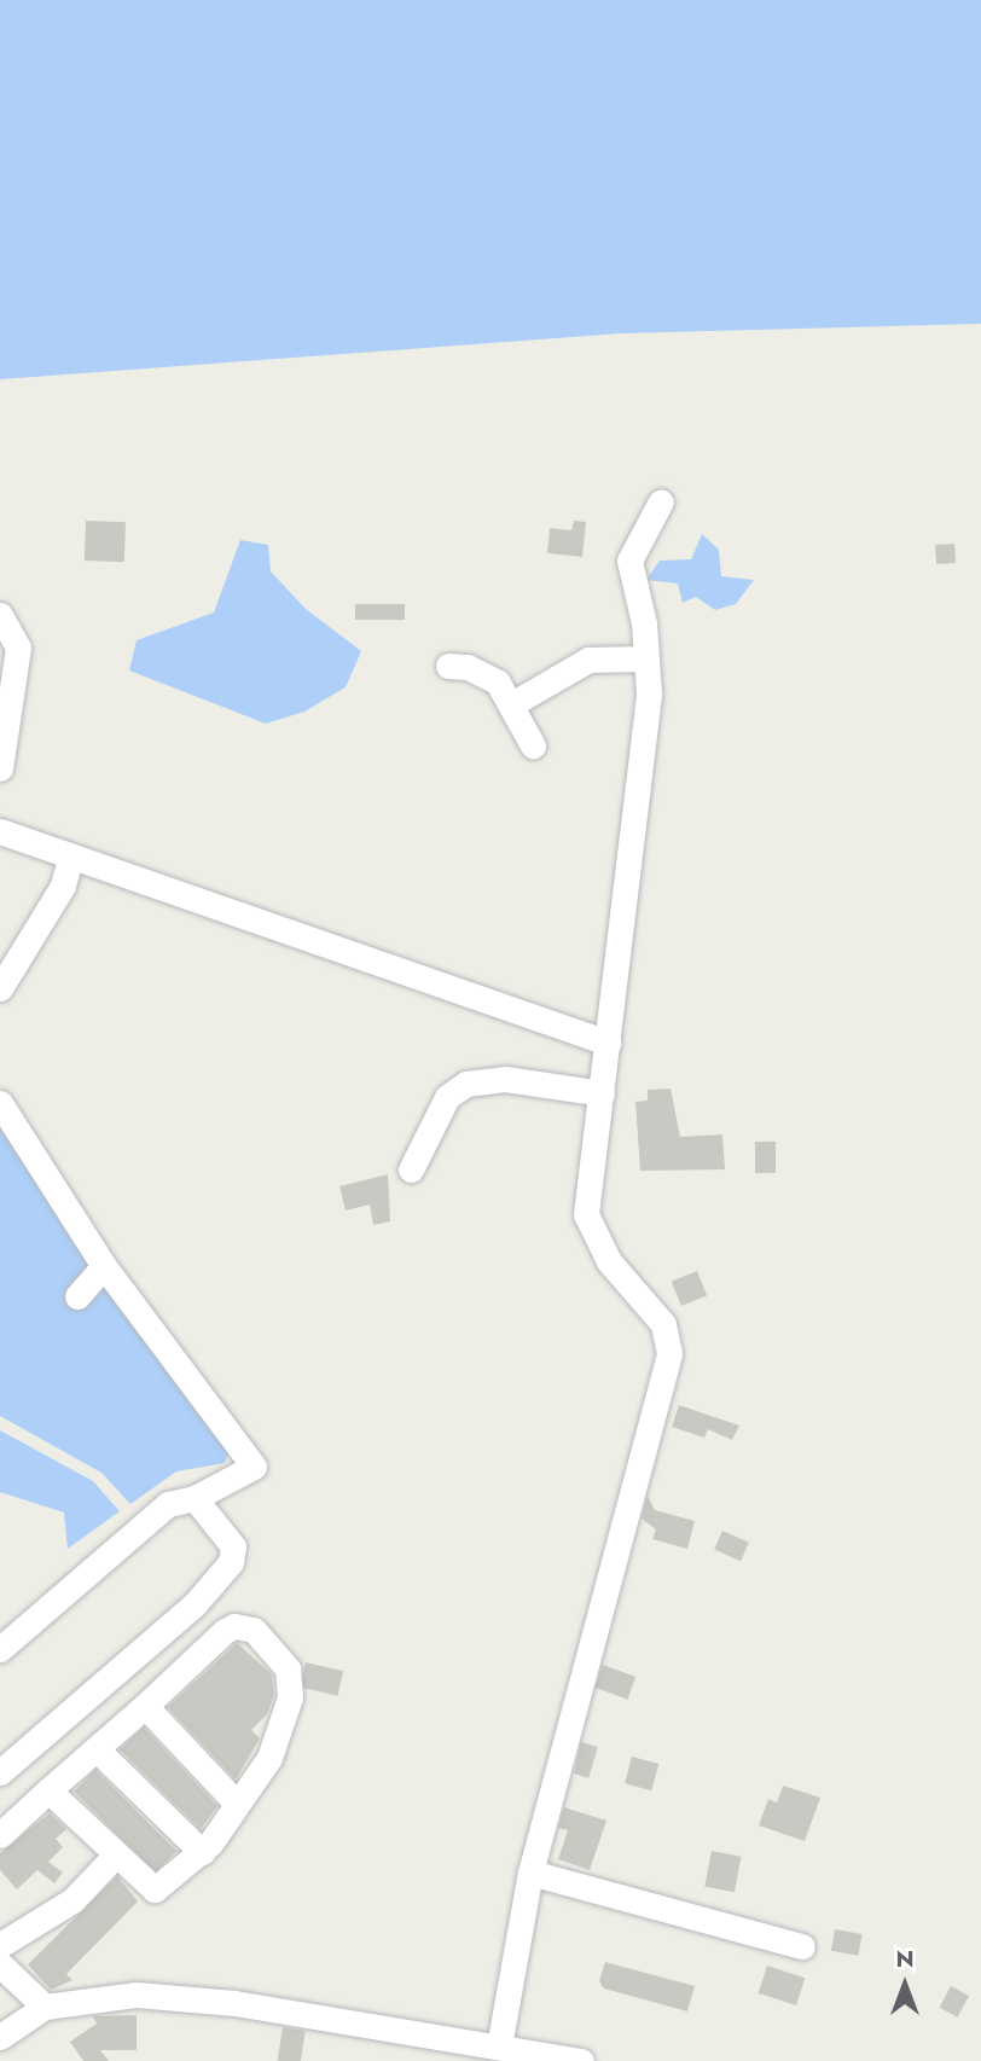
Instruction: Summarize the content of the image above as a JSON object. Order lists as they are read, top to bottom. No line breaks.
{"north":"top"}
